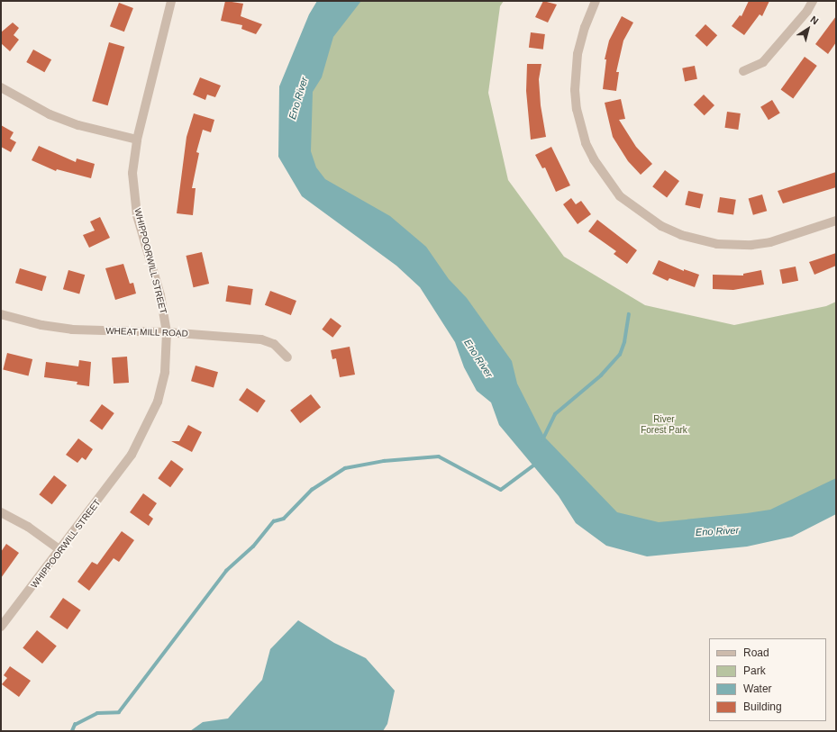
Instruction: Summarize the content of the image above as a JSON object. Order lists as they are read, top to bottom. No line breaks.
{"streets":{"street":["WHIPPOORWILL STREET","WHEAT MILL ROAD"]},"crossings":[["WHIPPOORWILL STREET","WHEAT MILL ROAD"]],"water":["Eno River"],"parks":["River Forest Park"],"legend":["Road","Park","Water","Building"],"north":"top right"}
